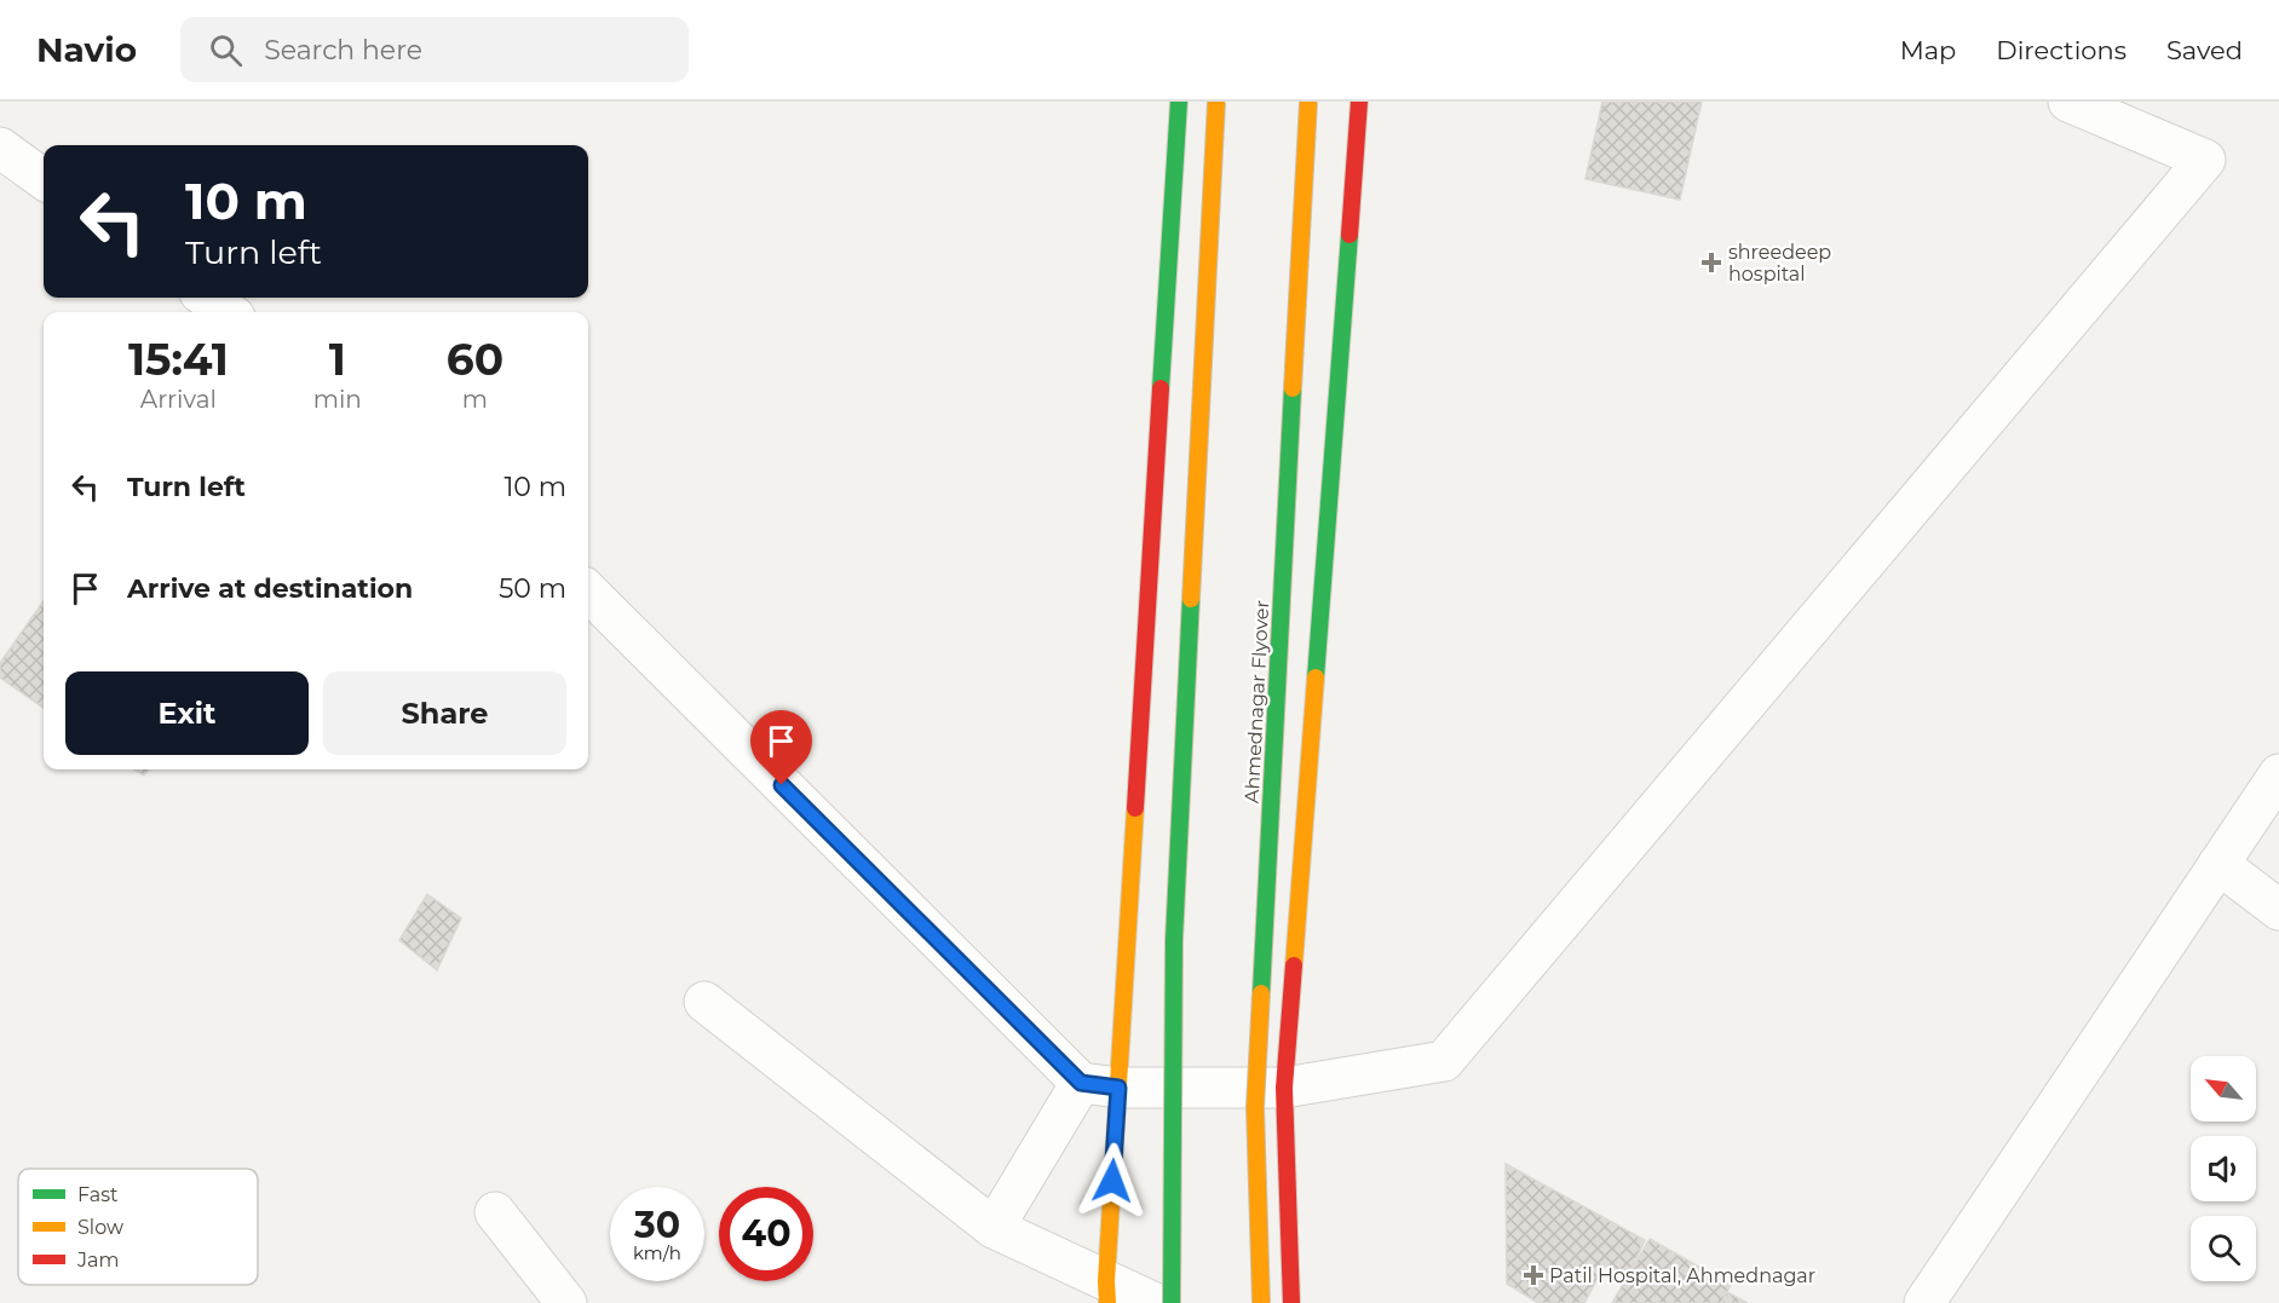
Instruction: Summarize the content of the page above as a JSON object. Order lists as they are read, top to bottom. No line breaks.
{"streets":{"main road":["Ahmednagar Flyover"]},"places":{"health":["shreedeep hospital","Patil Hospital, Ahmednagar"]},"legend":["Fast","Slow","Jam"],"north":"top left","page":{"header":"Navio","search":"Search here","nav":["Map","Directions","Saved"],"turn":["10 m","Turn left"],"eta":["15:41","Arrival","1","min","60","m"],"list":[{"name":"Turn left","value":"10 m"},{"name":"Arrive at destination","value":"50 m"}],"buttons":["Exit","Share"],"speed":"30 km/h","limit":"40"}}
